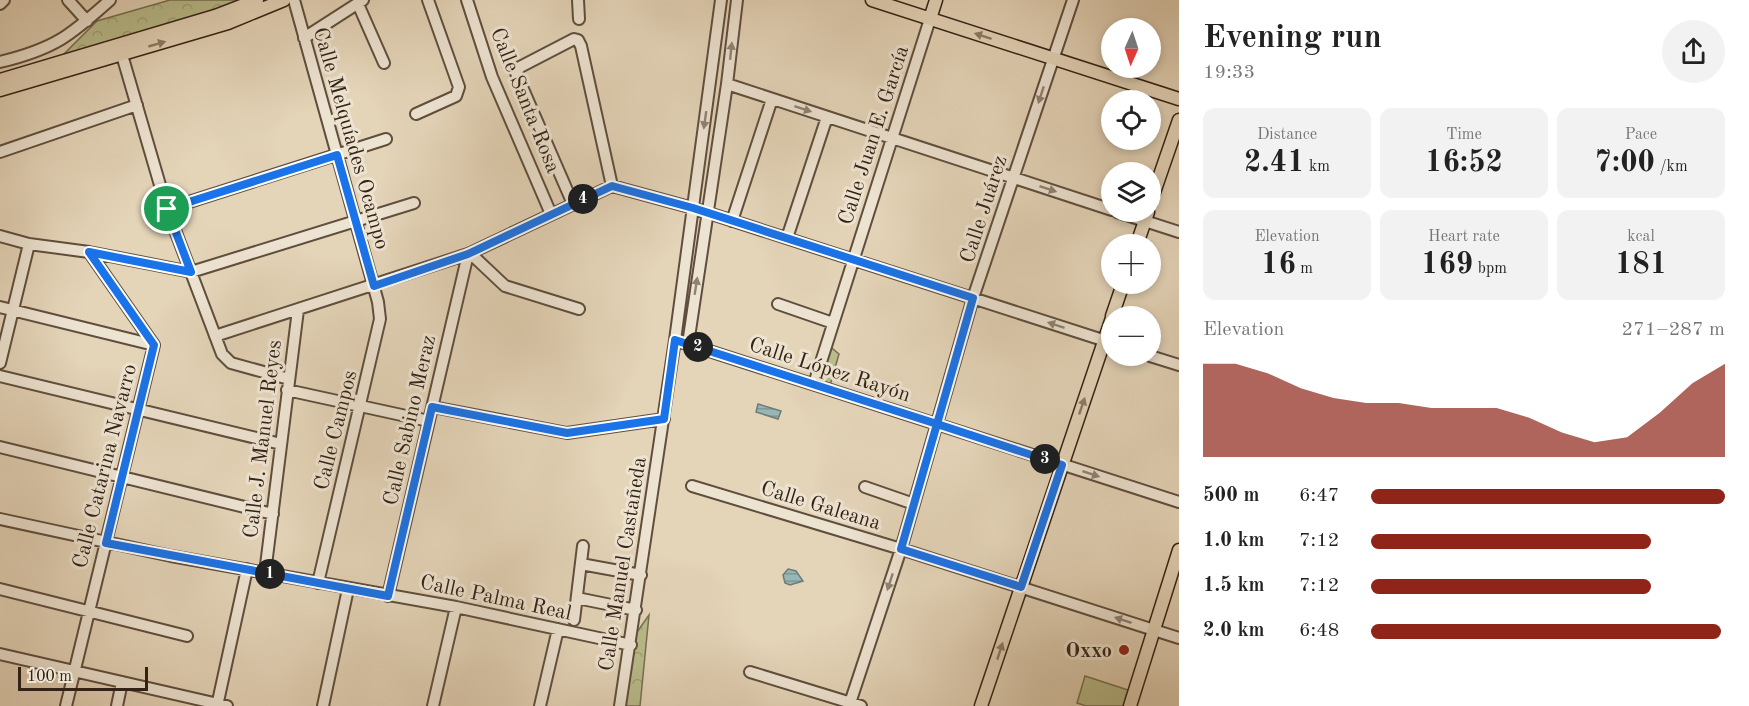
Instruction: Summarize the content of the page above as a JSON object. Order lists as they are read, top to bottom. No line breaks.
{"streets":{"main road":["Calle Juan E. García"],"street":["Calle Santa Rosa","Calle Melquíades Ocampo","Calle Juárez","Calle López Rayón","Calle Sabino Meraz","Calle Campos","Calle J. Manuel Reyes","Calle Catarina Navarro","Calle Galeana","Calle Manuel Castañeda","Calle Palma Real"]},"crossings":[["Calle Juan E. García","Calle López Rayón"],["Calle Melquíades Ocampo","Calle Campos"],["Calle Juárez","Calle López Rayón"],["Calle Juárez","Calle Galeana"],["Calle López Rayón","Calle Manuel Castañeda"],["Calle Sabino Meraz","Calle Palma Real"],["Calle Campos","Calle Palma Real"],["Calle J. Manuel Reyes","Calle Palma Real"],["Calle Catarina Navarro","Calle Palma Real"],["Calle Manuel Castañeda","Calle Palma Real"]],"one_way":["Calle Juárez"],"places":["Oxxo"],"scale_bar":"100 m","north":"bottom","page":{"heading":["Evening run","19:33"],"map_buttons":["+","−"],"stats":[["Distance","2.41 km"],["Time","16:52"],["Pace","7:00 /km"],["Elevation","16 m"],["Heart rate","169 bpm"],["kcal","181"]],"pins":["4","2","3","1"],"chart":["Elevation","271–287 m"],"list":[{"name":"500 m","note":"6:47"},{"name":"1.0 km","note":"7:12"},{"name":"1.5 km","note":"7:12"},{"name":"2.0 km","note":"6:48"}],"scale":"100 m"}}
